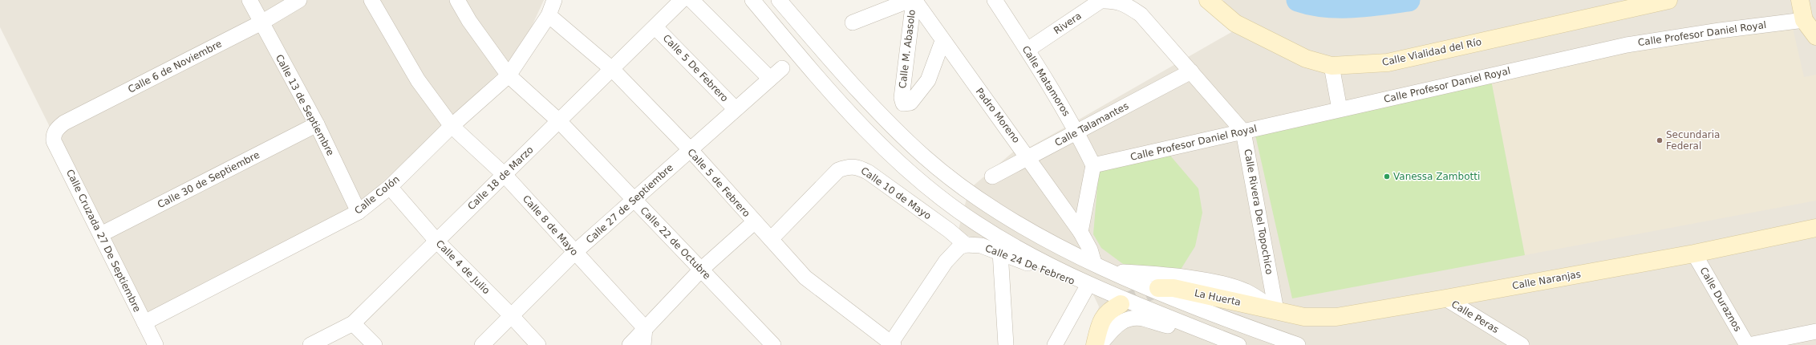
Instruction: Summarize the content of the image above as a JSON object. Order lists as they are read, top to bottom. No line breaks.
{"streets":{"street":["Rivera","Calle Profesor Daniel Royal","Calle M. Abasolo","Calle Vialidad del Río","Calle 6 de Noviembre","Calle 5 De Febrero","Calle Matamoros","Calle 13 de Septiembre","Padro Moreno","Calle Talamantes","Calle 18 de Marzo","Calle 30 de Septiembre","Calle 5 de Febrero","Calle 10 de Mayo","Calle Colón","Calle 27 de Septiembre","Calle Rivera Del Topochico","Calle 8 de Mayo","Calle Cruzada 27 De Septiembre","Calle 22 de Octubre","Calle 24 De Febrero","Calle 4 de Julio","Calle Naranjas","La Huerta","Calle Duraznos","Calle Peras"]},"crossings":[["Rivera","Calle Matamoros"],["Rivera","Calle Talamantes"],["Calle Profesor Daniel Royal","Calle Matamoros"],["Calle Profesor Daniel Royal","Calle Rivera Del Topochico"],["Calle M. Abasolo","Padro Moreno"],["Calle 6 de Noviembre","Calle 13 de Septiembre"],["Calle 6 de Noviembre","Calle Cruzada 27 De Septiembre"],["Calle 5 De Febrero","Calle 18 de Marzo"],["Calle 5 De Febrero","Calle 27 de Septiembre"],["Calle Matamoros","Calle Talamantes"],["Calle 13 de Septiembre","Calle 30 de Septiembre"],["Calle 13 de Septiembre","Calle Colón"],["Padro Moreno","Calle Talamantes"],["Calle 18 de Marzo","Calle 5 de Febrero"],["Calle 18 de Marzo","Calle 8 de Mayo"],["Calle 18 de Marzo","Calle 22 de Octubre"],["Calle 18 de Marzo","Calle 4 de Julio"],["Calle 30 de Septiembre","Calle Cruzada 27 De Septiembre"],["Calle 5 de Febrero","Calle 10 de Mayo"],["Calle 5 de Febrero","Calle Colón"],["Calle 5 de Febrero","Calle 27 de Septiembre"],["Calle 10 de Mayo","Calle 24 De Febrero"],["Calle Colón","Calle 8 de Mayo"],["Calle Colón","Calle Cruzada 27 De Septiembre"],["Calle Colón","Calle 22 de Octubre"],["Calle Colón","Calle 4 de Julio"],["Calle 27 de Septiembre","Calle 8 de Mayo"],["Calle 27 de Septiembre","Calle 22 de Octubre"],["Calle 27 de Septiembre","Calle 4 de Julio"],["Calle Rivera Del Topochico","Calle Naranjas"],["Calle Rivera Del Topochico","La Huerta"],["Calle Naranjas","La Huerta"],["Calle Naranjas","Calle Duraznos"],["Calle Naranjas","Calle Peras"]],"places":["Secundaria Federal","Vanessa Zambotti"]}
